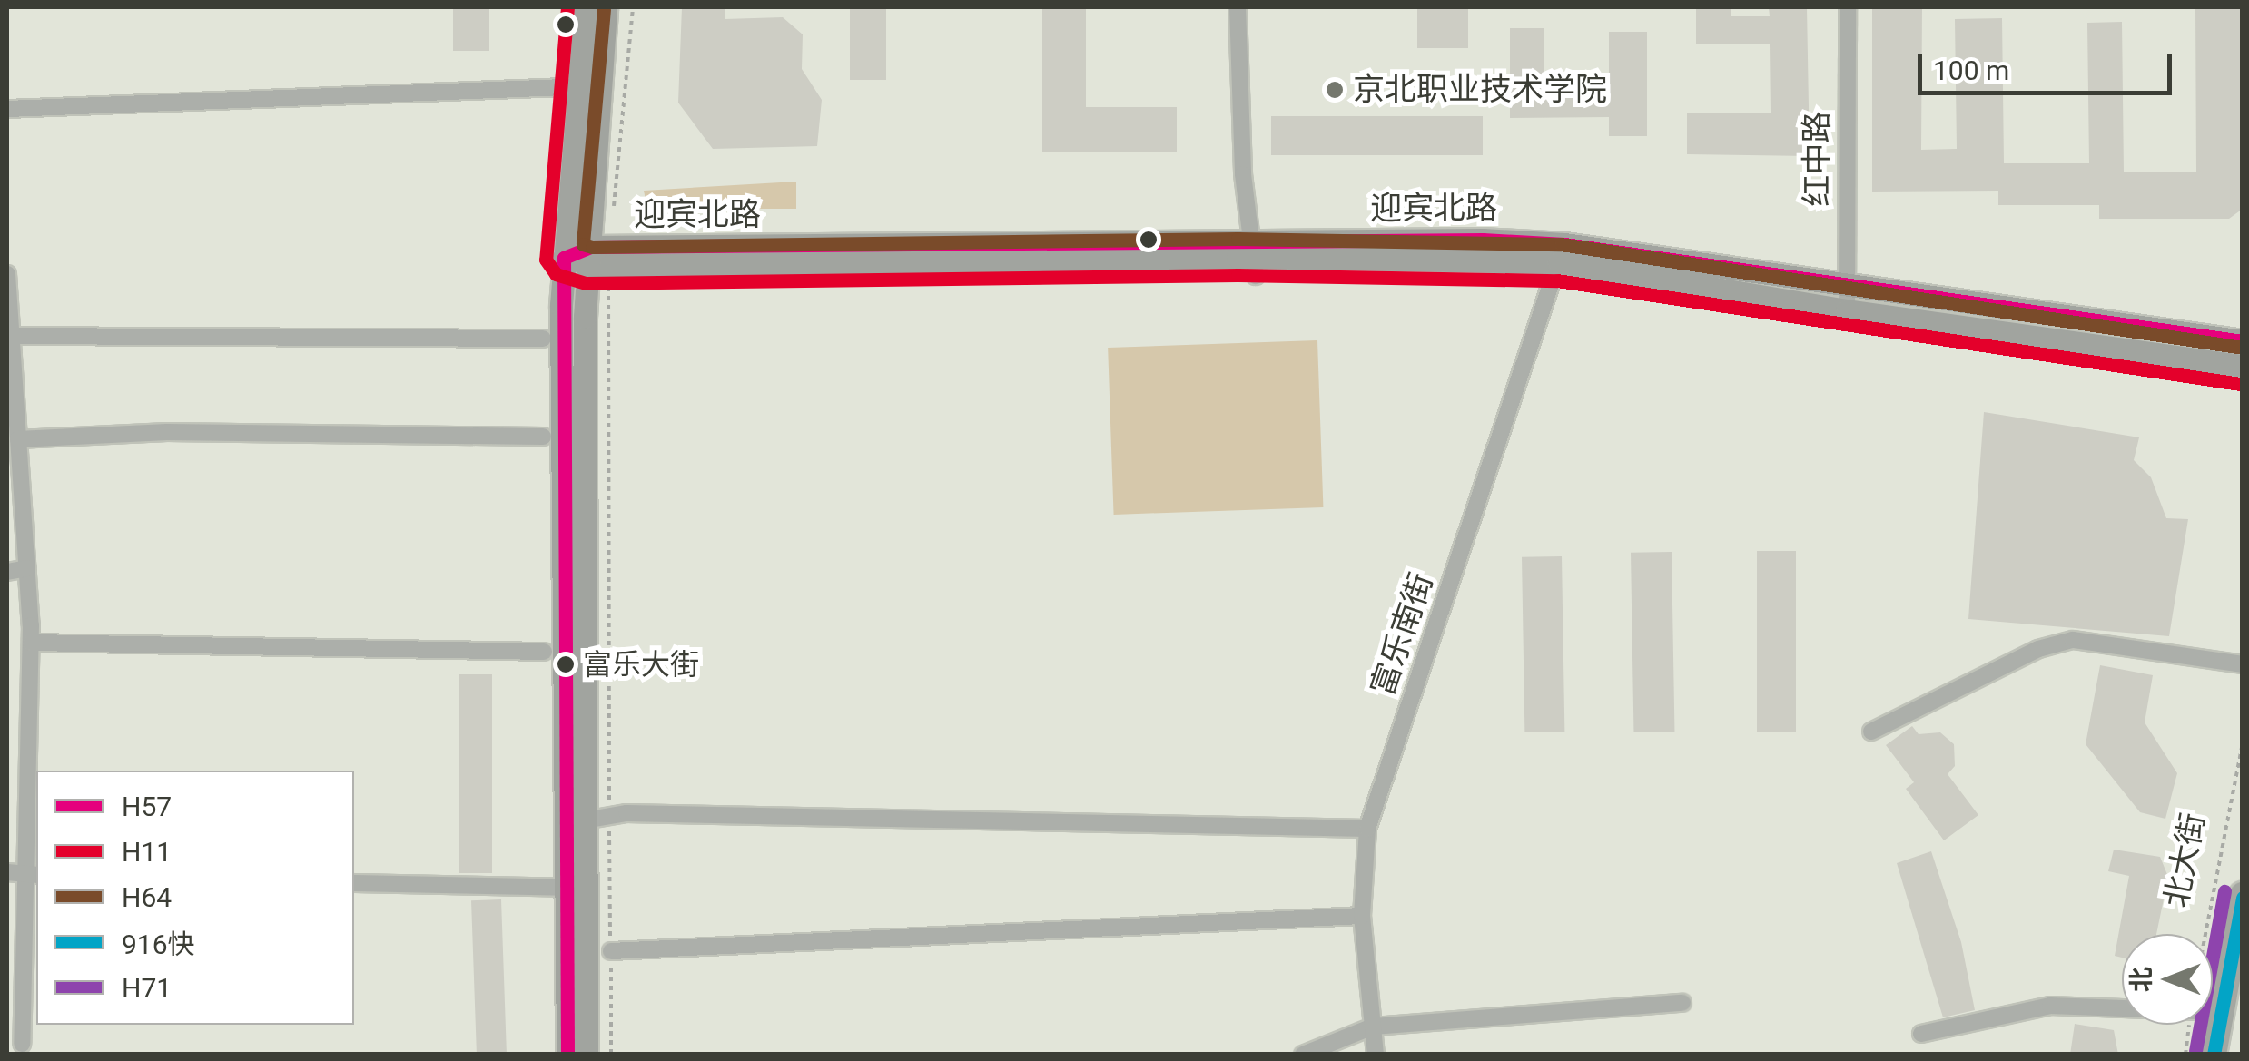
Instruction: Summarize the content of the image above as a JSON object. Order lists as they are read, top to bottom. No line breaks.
{"streets":{"main road":["迎宾北路","北大街"],"street":["红中路","富乐南街"]},"crossings":[["红中路","迎宾北路"],["迎宾北路","富乐南街"]],"places":["京北职业技术学院","富乐大街"],"lines":["transit line H11","transit line H64","transit line H57","transit line H71","transit line 916快"],"legend":["H57","H11","H64","916快","H71"],"scale_bar":"100 m","north":"left"}
